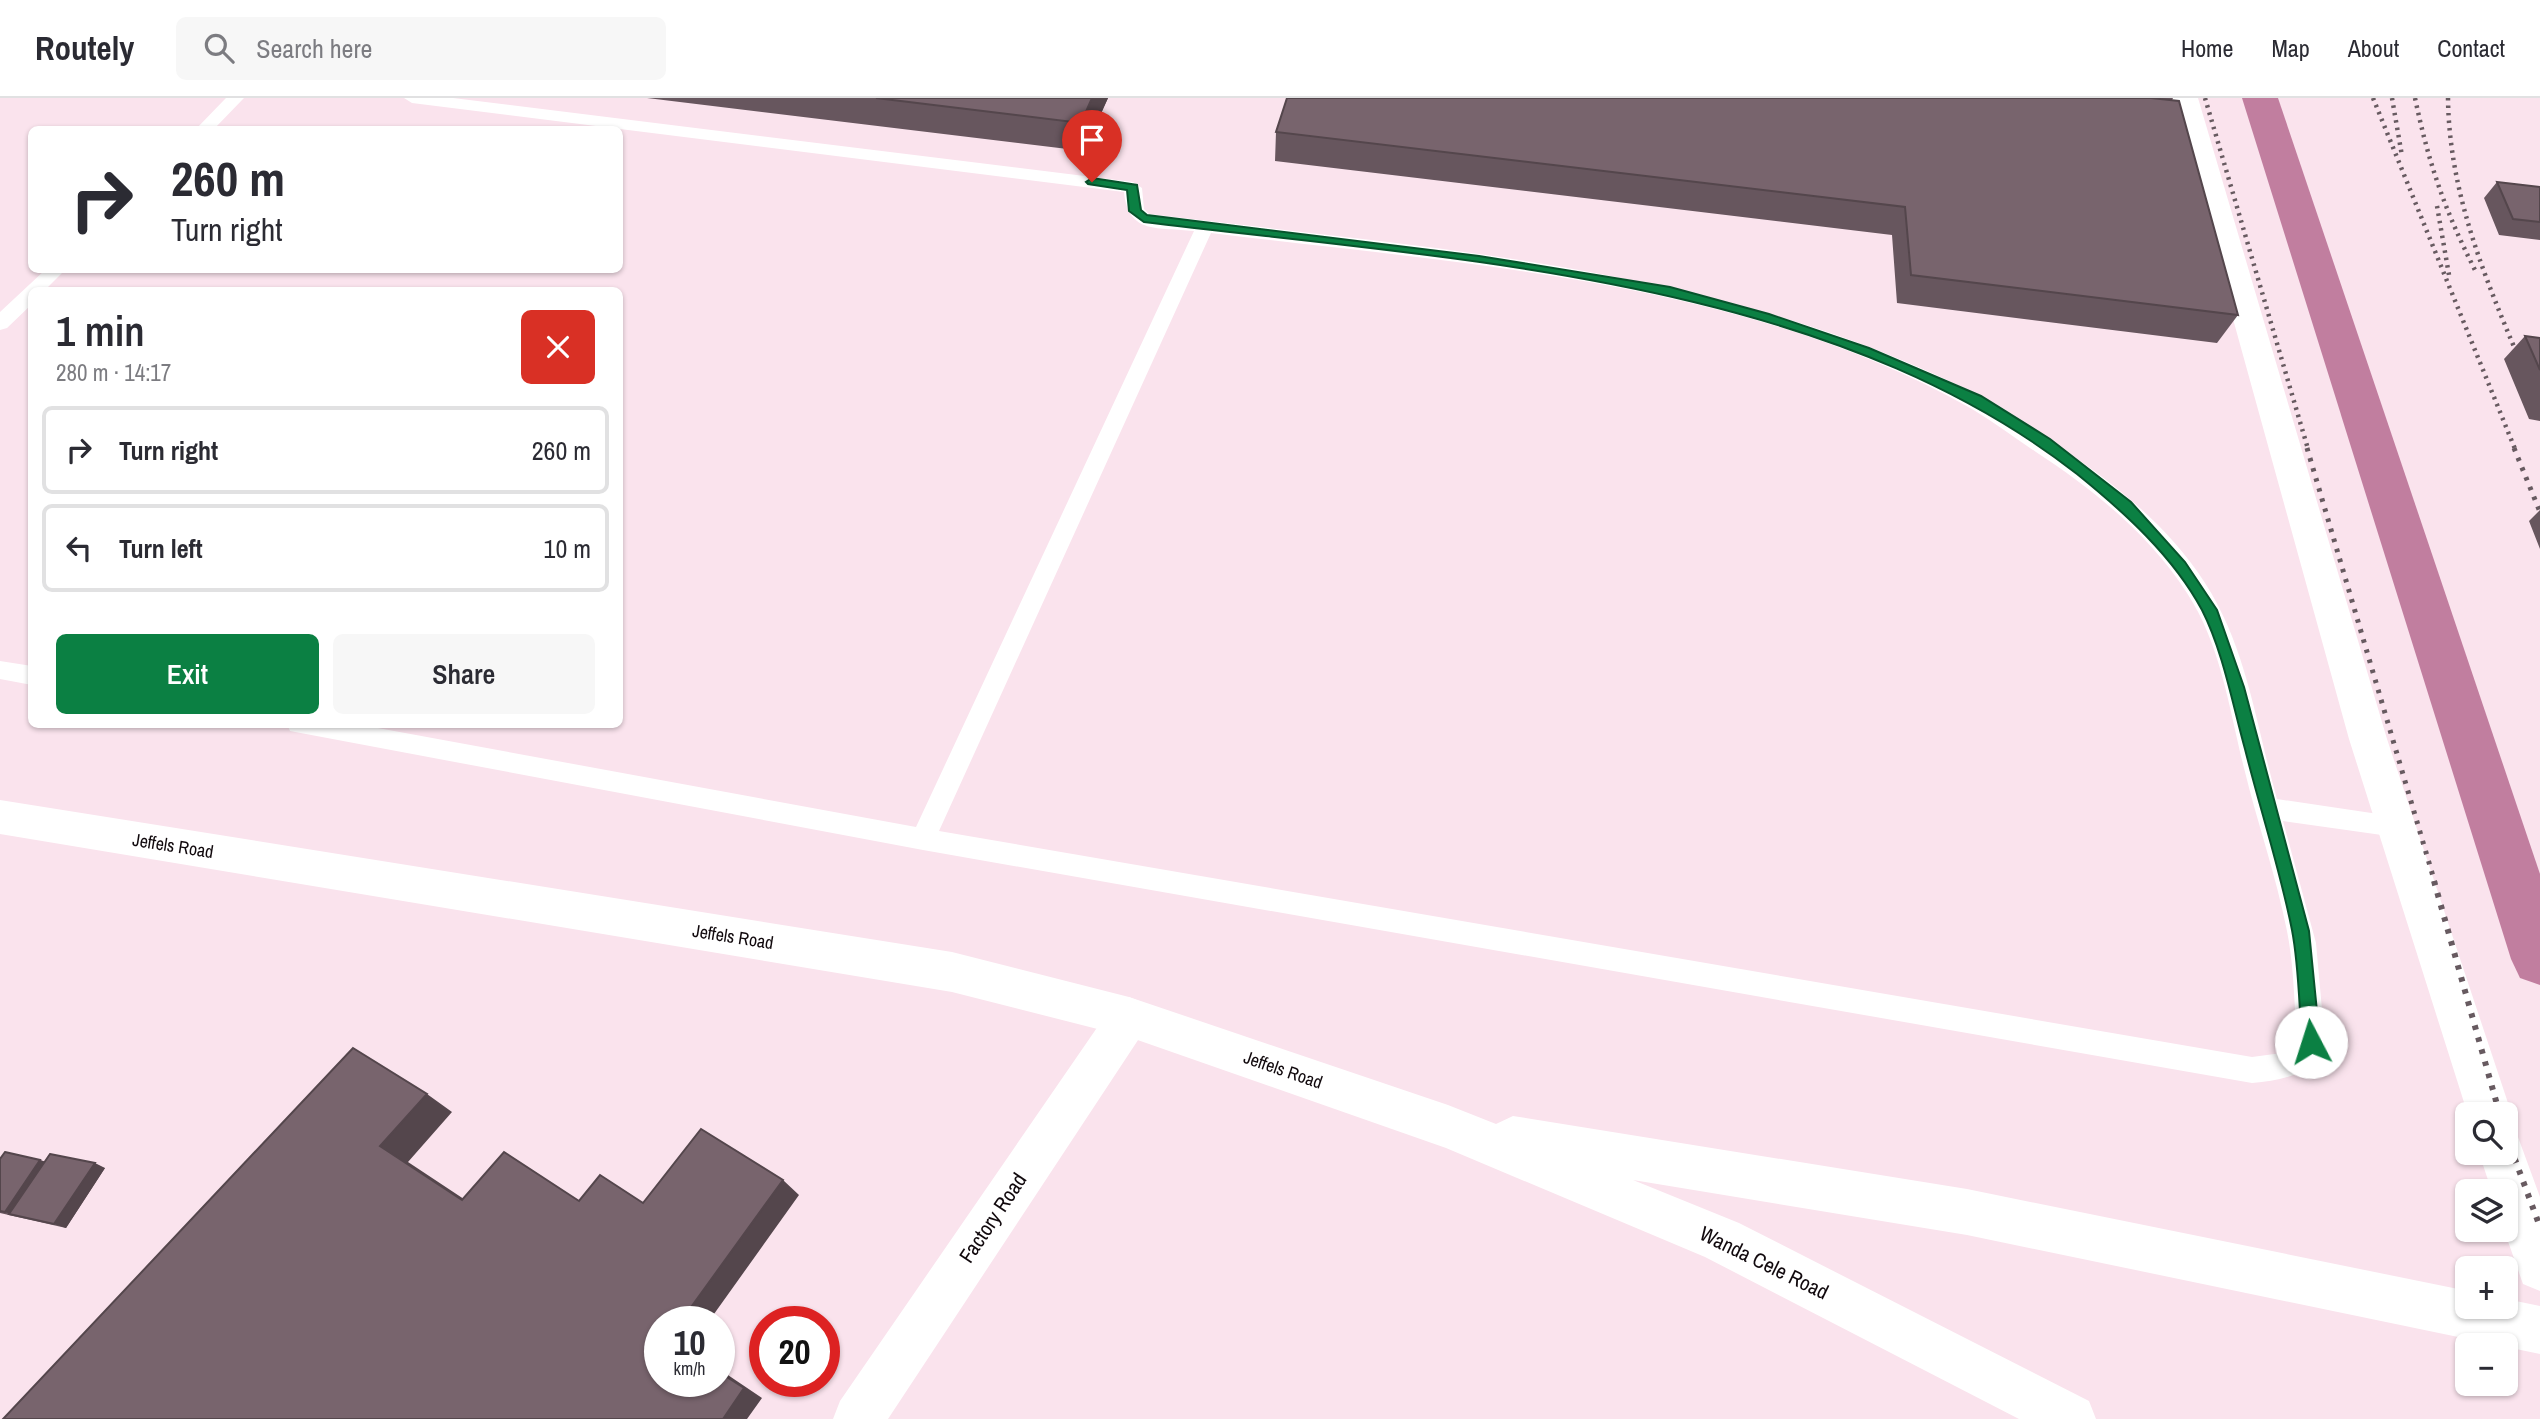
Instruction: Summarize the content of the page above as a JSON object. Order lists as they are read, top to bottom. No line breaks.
{"streets":{"main road":["Jeffels Road","Factory Road","Wanda Cele Road"]},"crossings":[["Jeffels Road","Factory Road"],["Jeffels Road","Wanda Cele Road"]],"page":{"header":"Routely","search":"Search here","nav":["Home","Map","About","Contact"],"turn":["260 m","Turn right"],"heading":["1 min","280 m · 14:17"],"list":[{"name":"Turn right","value":"260 m"},{"name":"Turn left","value":"10 m"}],"buttons":["Exit","Share"],"map_buttons":["+","−"],"speed":"10 km/h","limit":"20"}}
